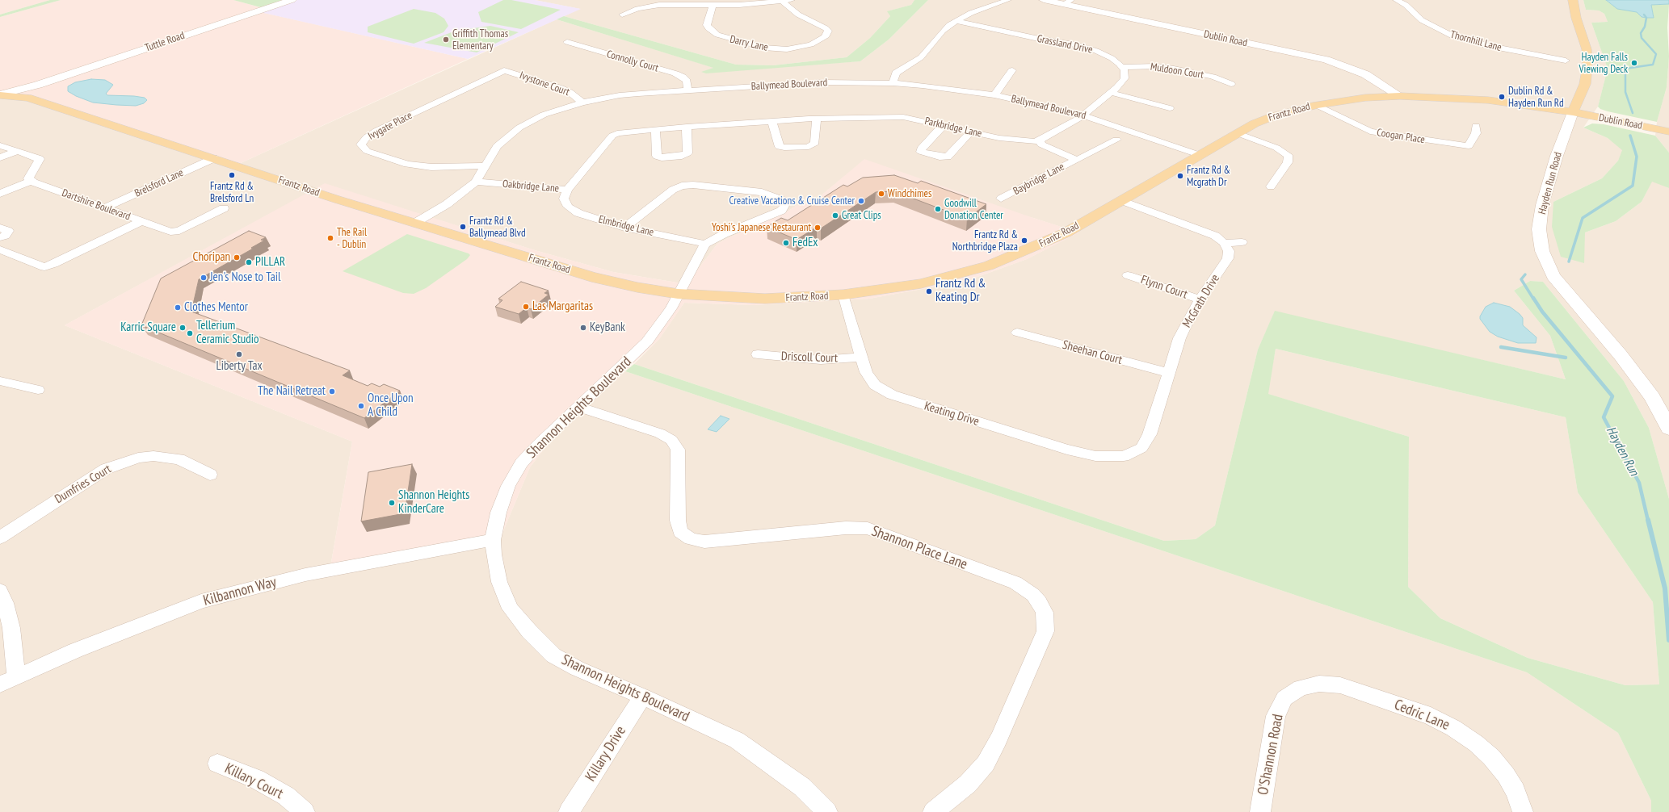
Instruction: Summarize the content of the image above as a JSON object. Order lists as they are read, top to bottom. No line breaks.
{"streets":{"main road":["Dublin Road","Tuttle Road","Frantz Road","Hayden Run Road"],"street":["Thornhill Lane","Darry Lane","Grassland Drive","Connolly Court","Muldoon Court","Ivystone Court","Ballymead Boulevard","Ivygate Place","Parkbridge Lane","Coogan Place","Baybridge Lane","Brelsford Lane","Oakbridge Lane","Dartshire Boulevard","Elmbridge Lane","Flynn Court","McGrath Drive","Sheehan Court","Driscoll Court","Shannon Heights Boulevard","Keating Drive","Dumfries Court","Shannon Place Lane","Kilbannon Way","Cedric Lane","Killary Drive","O'Shannon Road","Killary Court"]},"crossings":[["Dublin Road","Frantz Road"],["Dublin Road","Hayden Run Road"],["Tuttle Road","Frantz Road"],["Grassland Drive","Muldoon Court"],["Connolly Court","Ballymead Boulevard"],["Ivystone Court","Ballymead Boulevard"],["Ivystone Court","Ivygate Place"],["Ballymead Boulevard","Frantz Road"],["Ballymead Boulevard","Ivygate Place"],["Ballymead Boulevard","Parkbridge Lane"],["Ballymead Boulevard","Oakbridge Lane"],["Frantz Road","Coogan Place"],["Frantz Road","Brelsford Lane"],["Frantz Road","Hayden Run Road"],["Frantz Road","Shannon Heights Boulevard"],["Frantz Road","Keating Drive"],["Parkbridge Lane","Baybridge Lane"],["Parkbridge Lane","Oakbridge Lane"],["Brelsford Lane","Dartshire Boulevard"],["Oakbridge Lane","Elmbridge Lane"],["Flynn Court","McGrath Drive"],["McGrath Drive","Sheehan Court"],["McGrath Drive","Keating Drive"],["Driscoll Court","Keating Drive"],["Shannon Heights Boulevard","Shannon Place Lane"],["Shannon Heights Boulevard","Kilbannon Way"],["Shannon Heights Boulevard","Killary Drive"],["Cedric Lane","O'Shannon Road"]],"water":["Hayden Run"],"places":["Griffith Thomas Elementary","Hayden Falls Viewing Deck","Dublin Rd & Hayden Run Rd","Frantz Rd & Brelsford Ln","Frantz Rd & Mcgrath Dr","Windchimes","Creative Vacations & Cruise Center","Goodwill Donation Center","Great Clips","Frantz Rd & Ballymead Blvd","Yoshi's Japanese Restaurant","The Rail - Dublin","Frantz Rd & Northbridge Plaza","FedEx","Choripan","PILLAR","Jen's Nose to Tail","Frantz Rd & Keating Dr","Las Margaritas","Clothes Mentor","Karric Square","KeyBank","Tellerium Ceramic Studio","Liberty Tax","The Nail Retreat","Once Upon A Child","Shannon Heights KinderCare"]}
